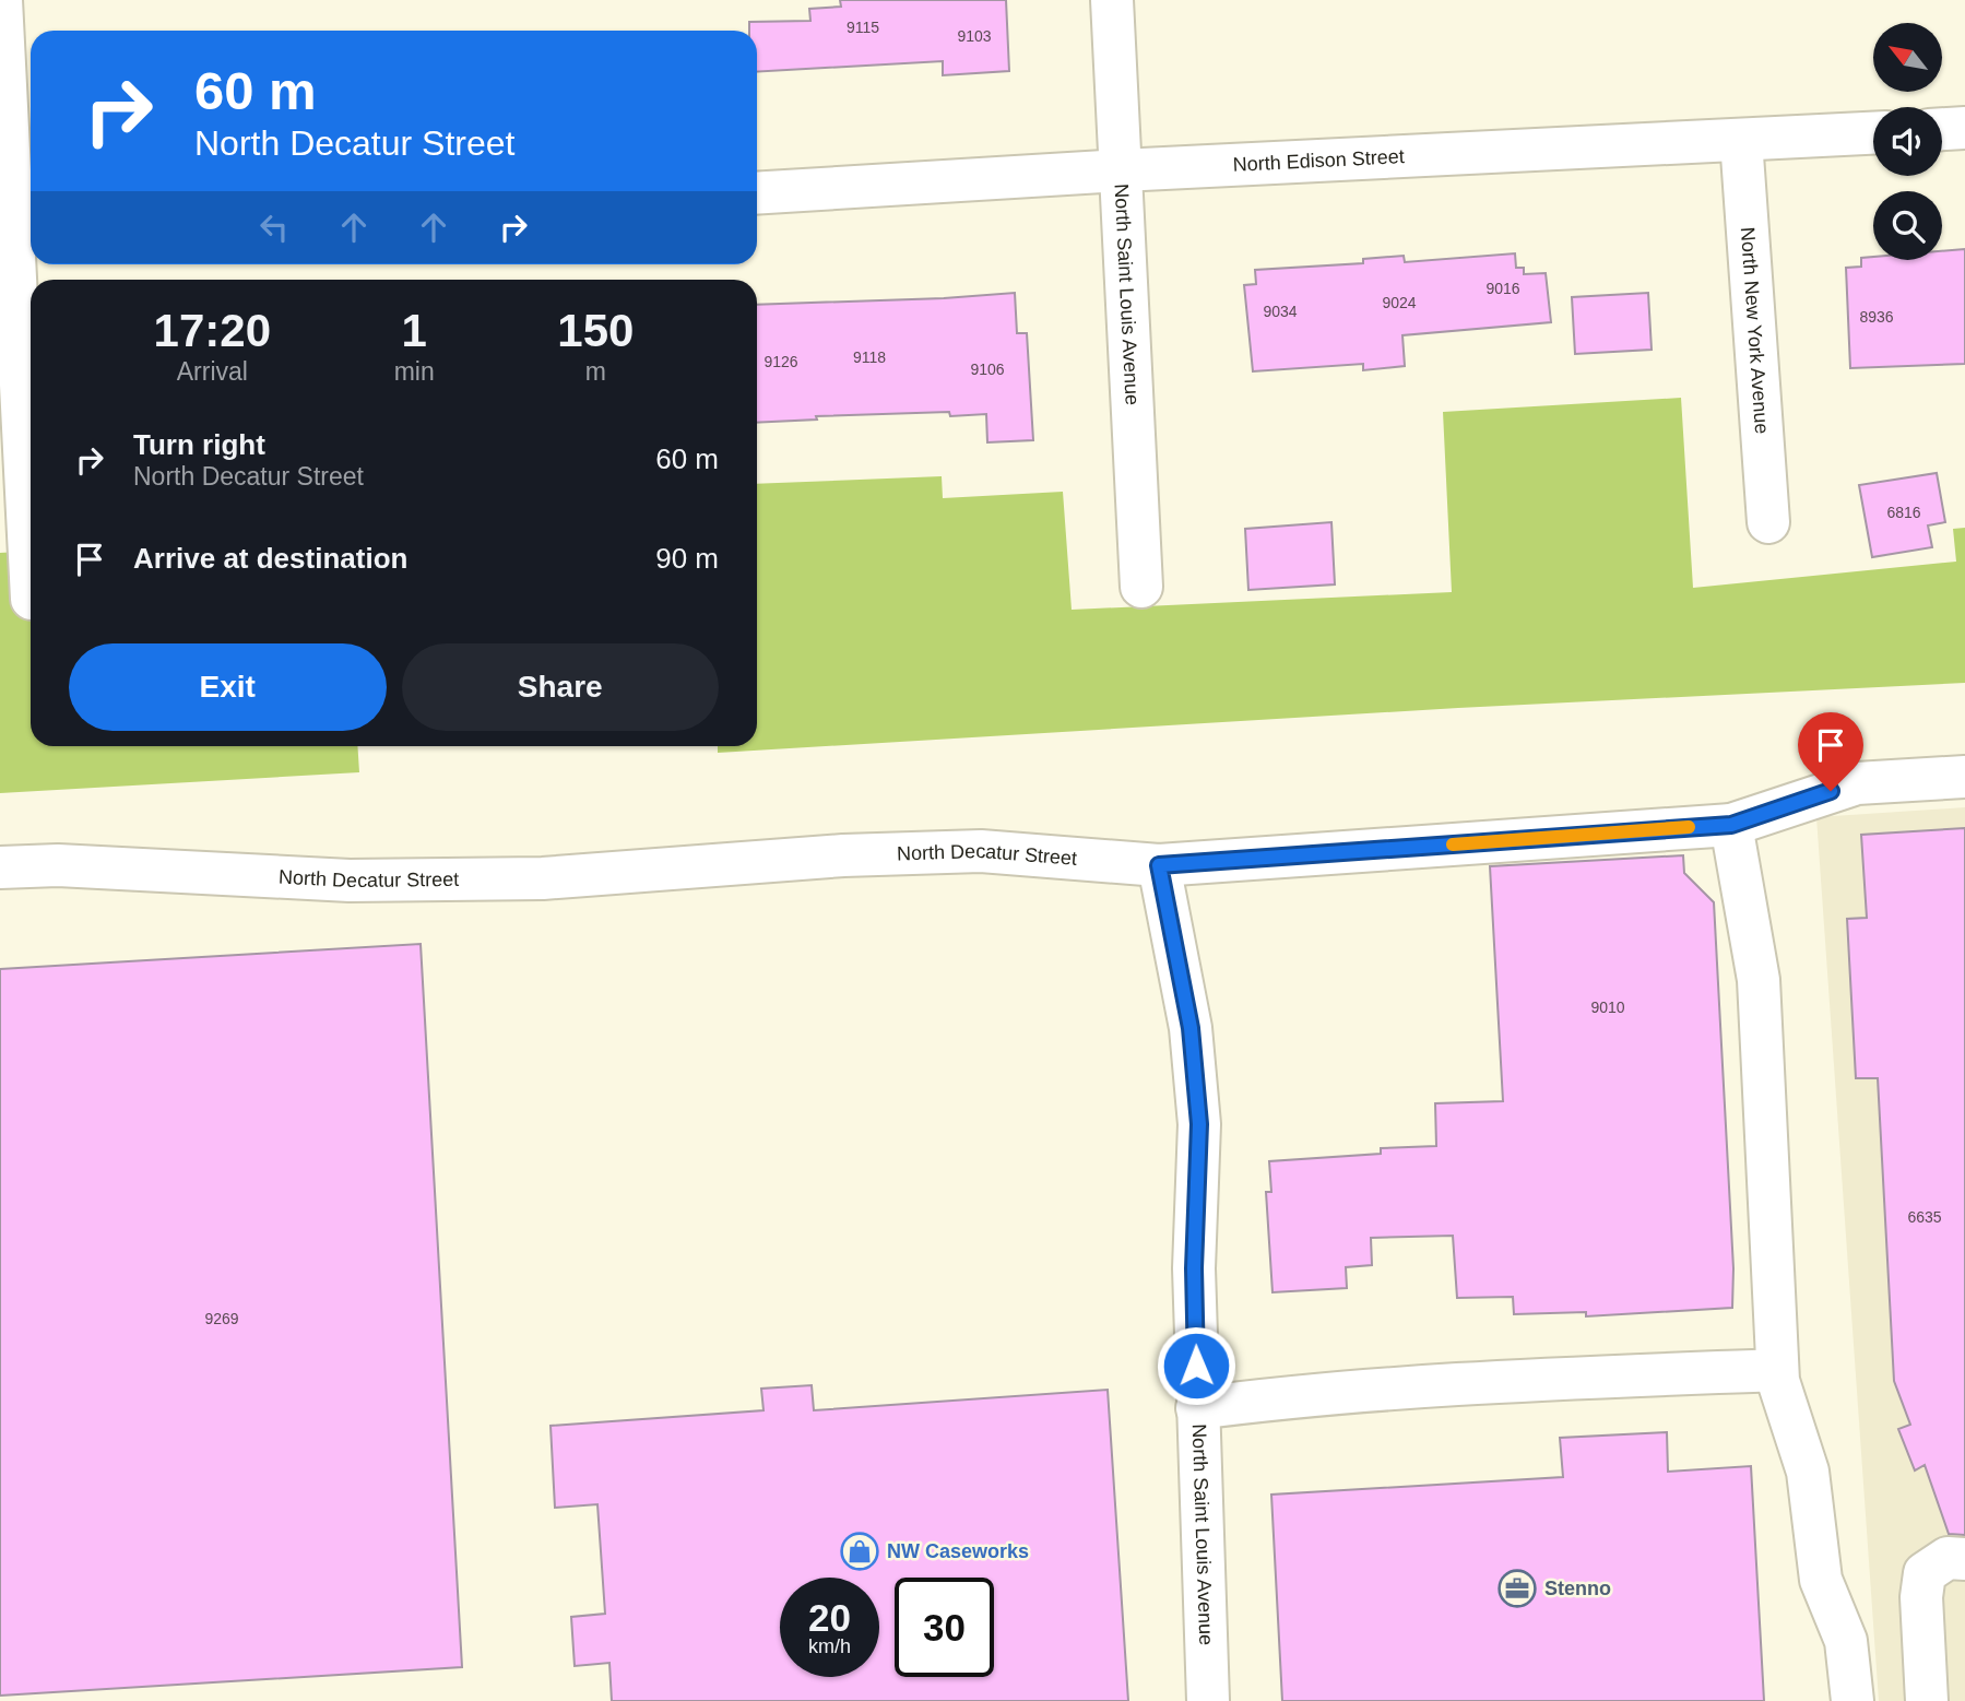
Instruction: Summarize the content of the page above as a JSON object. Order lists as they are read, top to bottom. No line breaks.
{"streets":{"street":["North Edison Street","North Saint Louis Avenue","North New York Avenue","North Decatur Street"]},"crossings":[["North Edison Street","North Saint Louis Avenue"],["North Edison Street","North New York Avenue"],["North Saint Louis Avenue","North Decatur Street"]],"places":{"shop":["NW Caseworks"],"office":["Stenno"]},"house_numbers":["9115","9103","9016","9024","9034","8936","9118","9126","9106","6816","9010","6635","9269"],"north":"top left","page":{"turn":["60 m","North Decatur Street"],"eta":["17:20","Arrival","1","min","150","m"],"list":[{"name":"Turn right","note":"North Decatur Street","value":"60 m"},{"name":"Arrive at destination","value":"90 m"}],"buttons":["Exit","Share"],"speed":"20 km/h","limit":"30"}}
